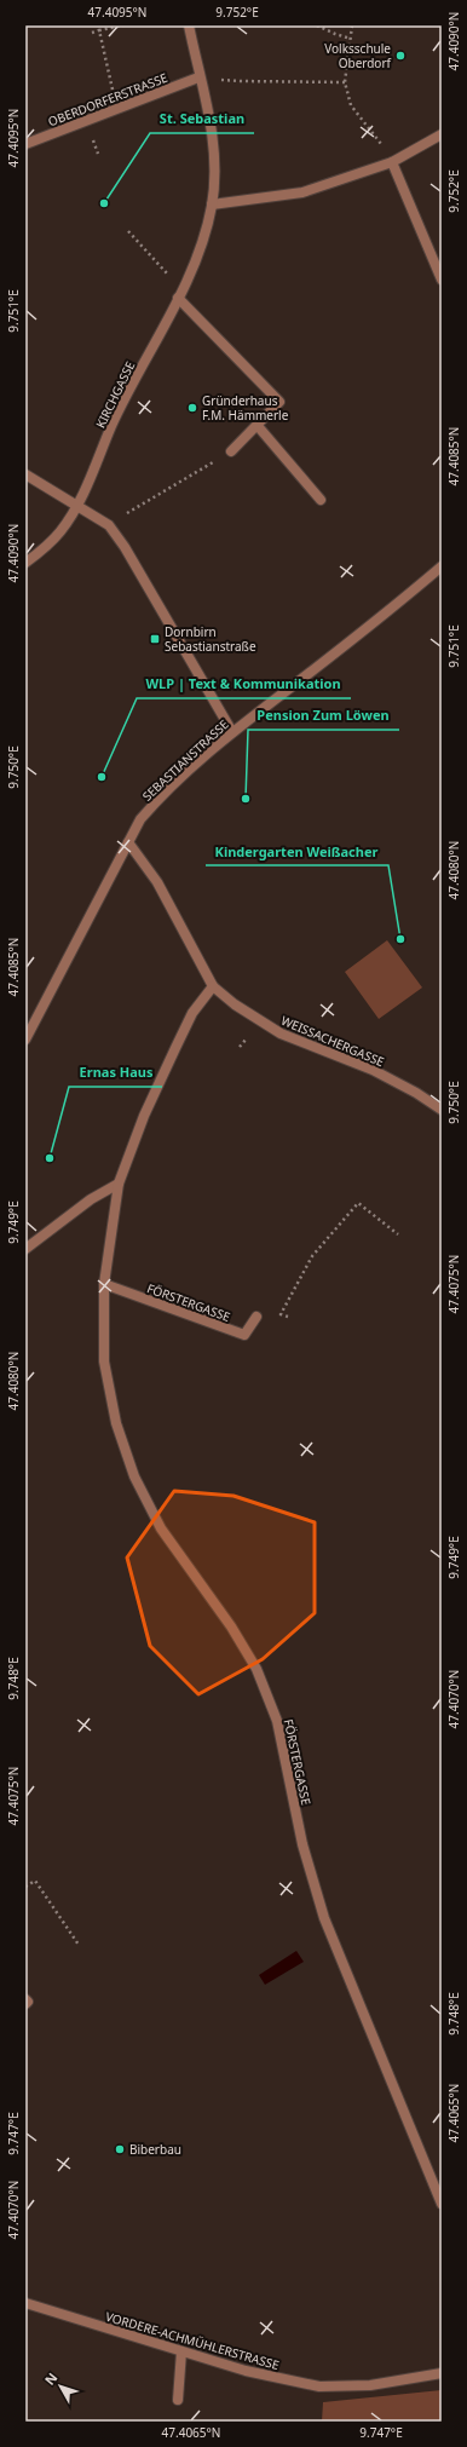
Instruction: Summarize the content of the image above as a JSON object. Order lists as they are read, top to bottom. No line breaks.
{"streets":{"street":["OBERDORFERSTRASSE","KIRCHGASSE","SEBASTIANSTRASSE","WEISSACHERGASSE","FÖRSTERGASSE","VORDERE-ACHMÜHLERSTRASSE"]},"crossings":[["OBERDORFERSTRASSE","KIRCHGASSE"],["SEBASTIANSTRASSE","WEISSACHERGASSE"],["WEISSACHERGASSE","FÖRSTERGASSE"]],"places":{"other":["Volksschule Oberdorf","St. Sebastian","Gründerhaus F.M. Hämmerle","WLP | Text & Kommunikation","Pension Zum Löwen","Kindergarten Weißacher","Ernas Haus","Biberbau"],"transit":["Dornbirn Sebastianstraße"]},"north":"top left","coordinates":["47.4095°N","9.752°E","47.4090°N","9.751°E","47.4085°N","9.750°E","47.4080°N","9.749°E","47.4075°N","9.748°E","47.4070°N","47.4065°N","9.747°E"]}
